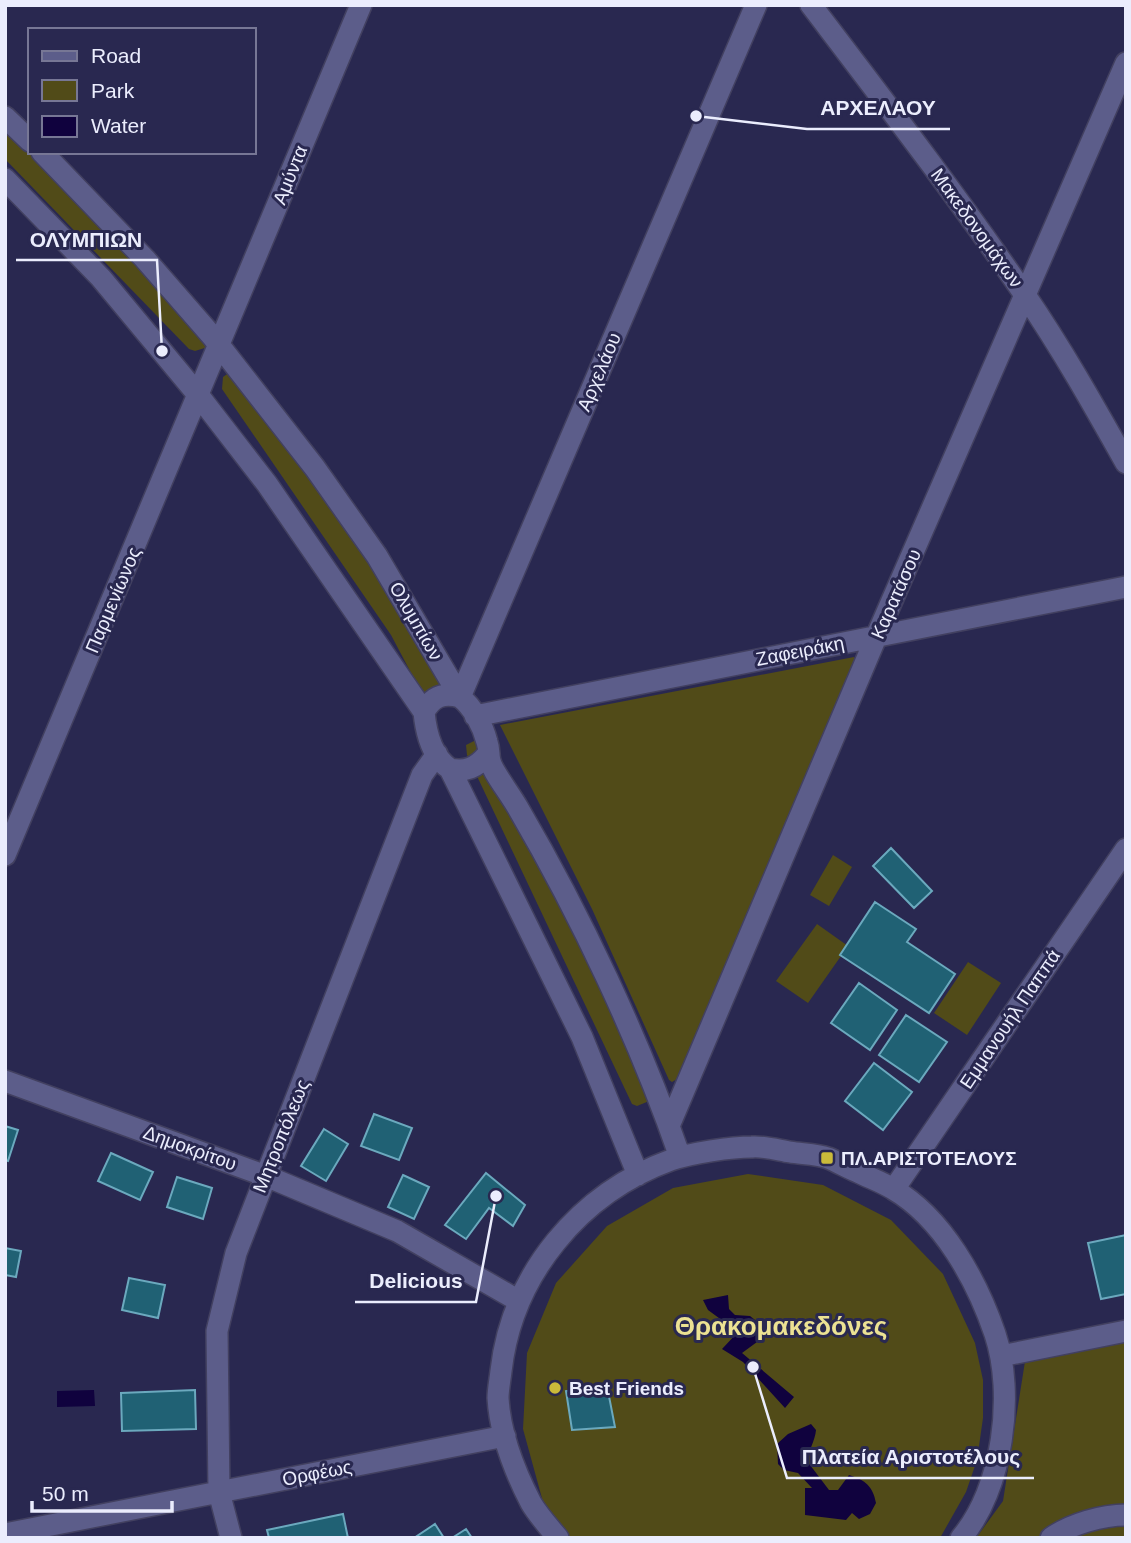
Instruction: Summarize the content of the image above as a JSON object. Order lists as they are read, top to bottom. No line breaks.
{"streets":{"street":["Αμύντα","Μακεδονομάχων","Αρχελάου","Καρατάσου","Παρμενίωνος","Ολυμπίων","Ζαφειράκη","Εμμανουήλ Παππά","Μητροπόλεως","Δημοκρίτου","Ορφέως"]},"crossings":[["Αμύντα","Παρμενίωνος"],["Αμύντα","Ολυμπίων"],["Μακεδονομάχων","Καρατάσου"],["Αρχελάου","Ολυμπίων"],["Αρχελάου","Ζαφειράκη"],["Αρχελάου","Μητροπόλεως"],["Καρατάσου","Ολυμπίων"],["Καρατάσου","Ζαφειράκη"],["Παρμενίωνος","Ολυμπίων"],["Ολυμπίων","Ζαφειράκη"],["Ολυμπίων","Μητροπόλεως"],["Ζαφειράκη","Μητροπόλεως"],["Μητροπόλεως","Δημοκρίτου"],["Μητροπόλεως","Ορφέως"]],"districts":["Θρακομακεδόνες"],"places":{"other":["ΑΡΧΕΛΑΟΥ","ΟΛΥΜΠΙΩΝ","Delicious","Πλατεία Αριστοτέλους","Best Friends"],"transit":["ΠΛ.ΑΡΙΣΤΟΤΕΛΟΥΣ"]},"legend":["Road","Park","Water"],"scale_bar":"50 m"}
